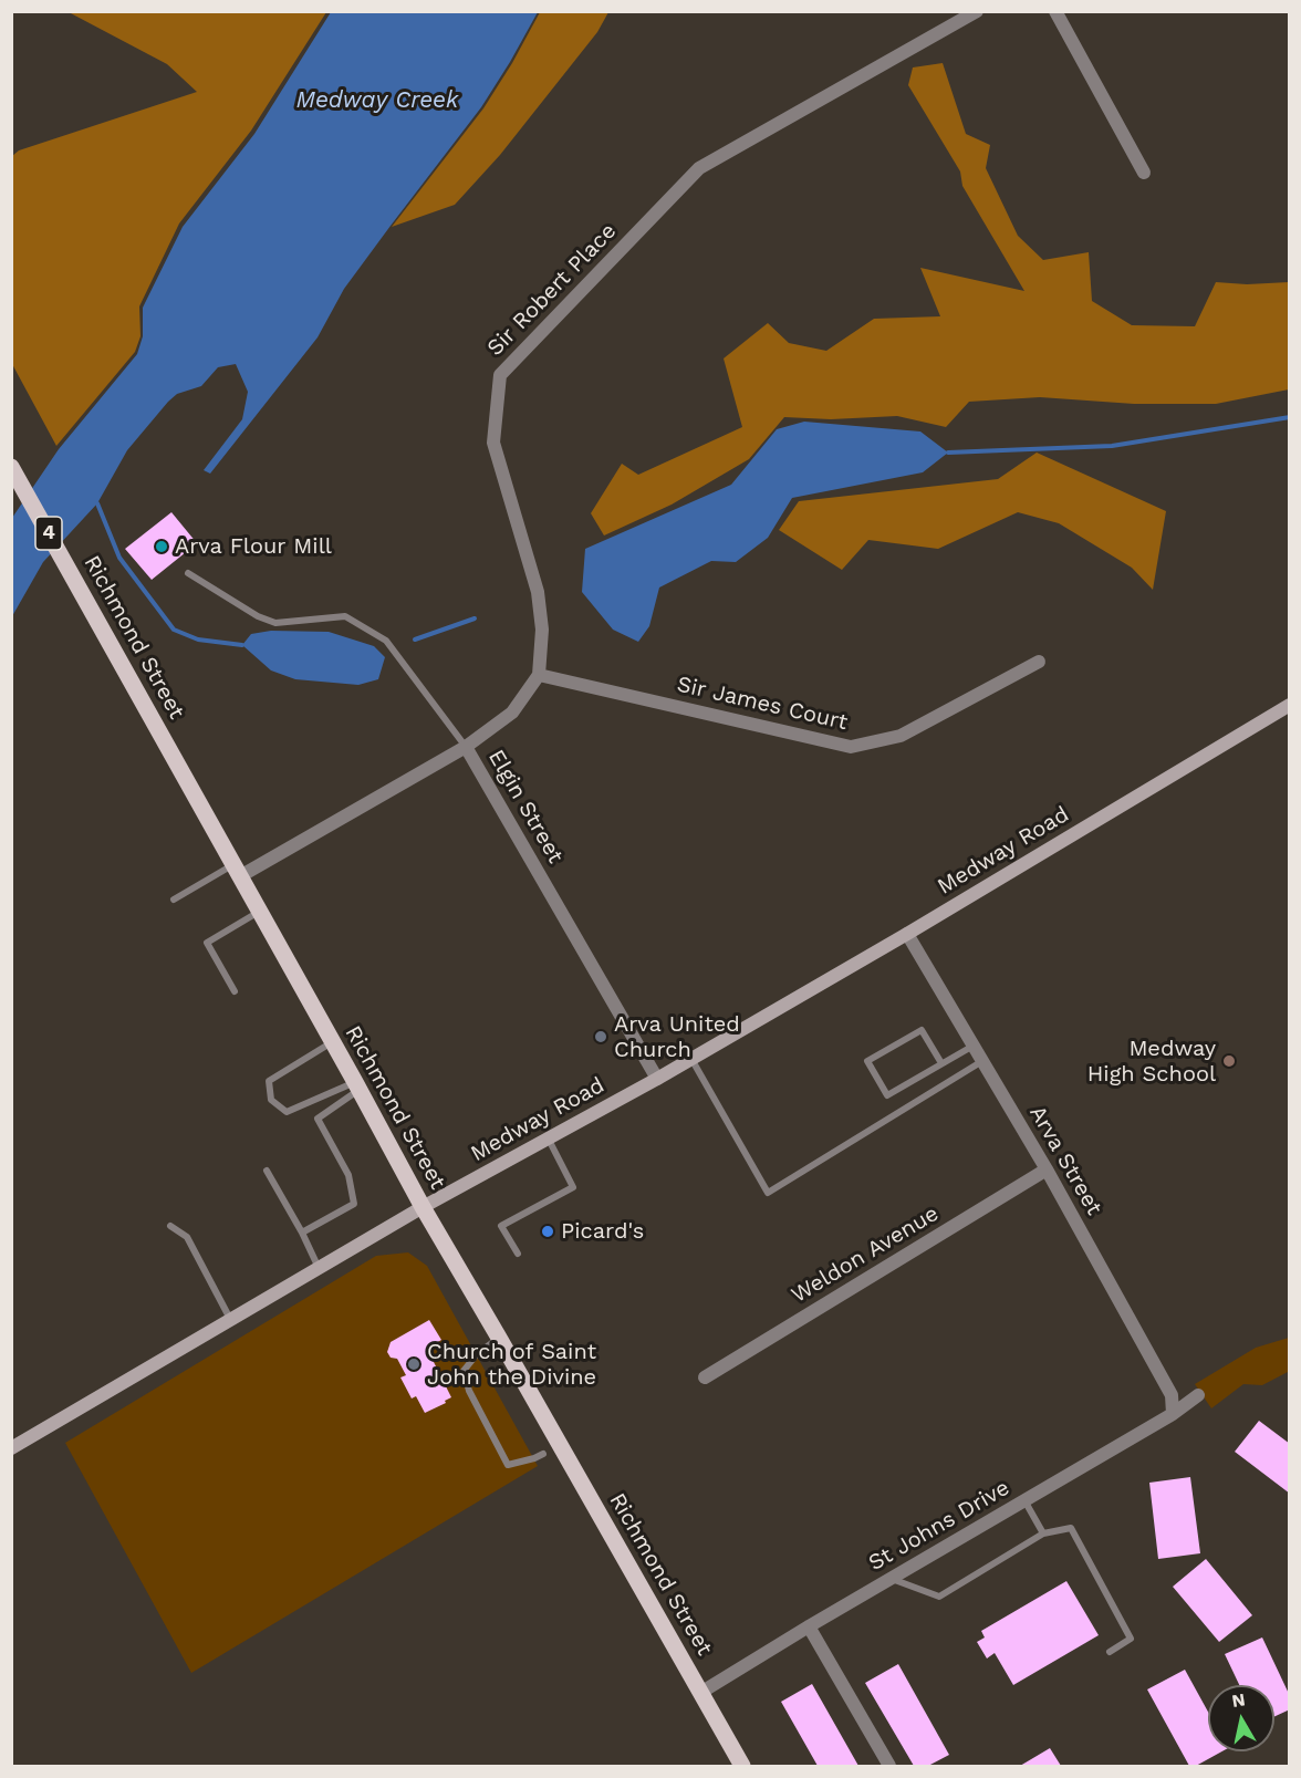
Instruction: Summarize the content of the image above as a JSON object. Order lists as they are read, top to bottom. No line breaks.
{"streets":{"main road":["4","Richmond Street","Medway Road"],"street":["Sir Robert Place","Sir James Court","Elgin Street","Arva Street","Weldon Avenue","St Johns Drive"]},"crossings":[["Sir Robert Place","Sir James Court"],["Richmond Street","Elgin Street"],["Richmond Street","Medway Road"],["Richmond Street","St Johns Drive"],["Elgin Street","Medway Road"],["Medway Road","Arva Street"],["Arva Street","Weldon Avenue"],["Arva Street","St Johns Drive"]],"water":["Medway Creek"],"places":["Arva Flour Mill","Arva United Church","Medway High School","Picard's","Church of Saint John the Divine"],"north":"top"}
